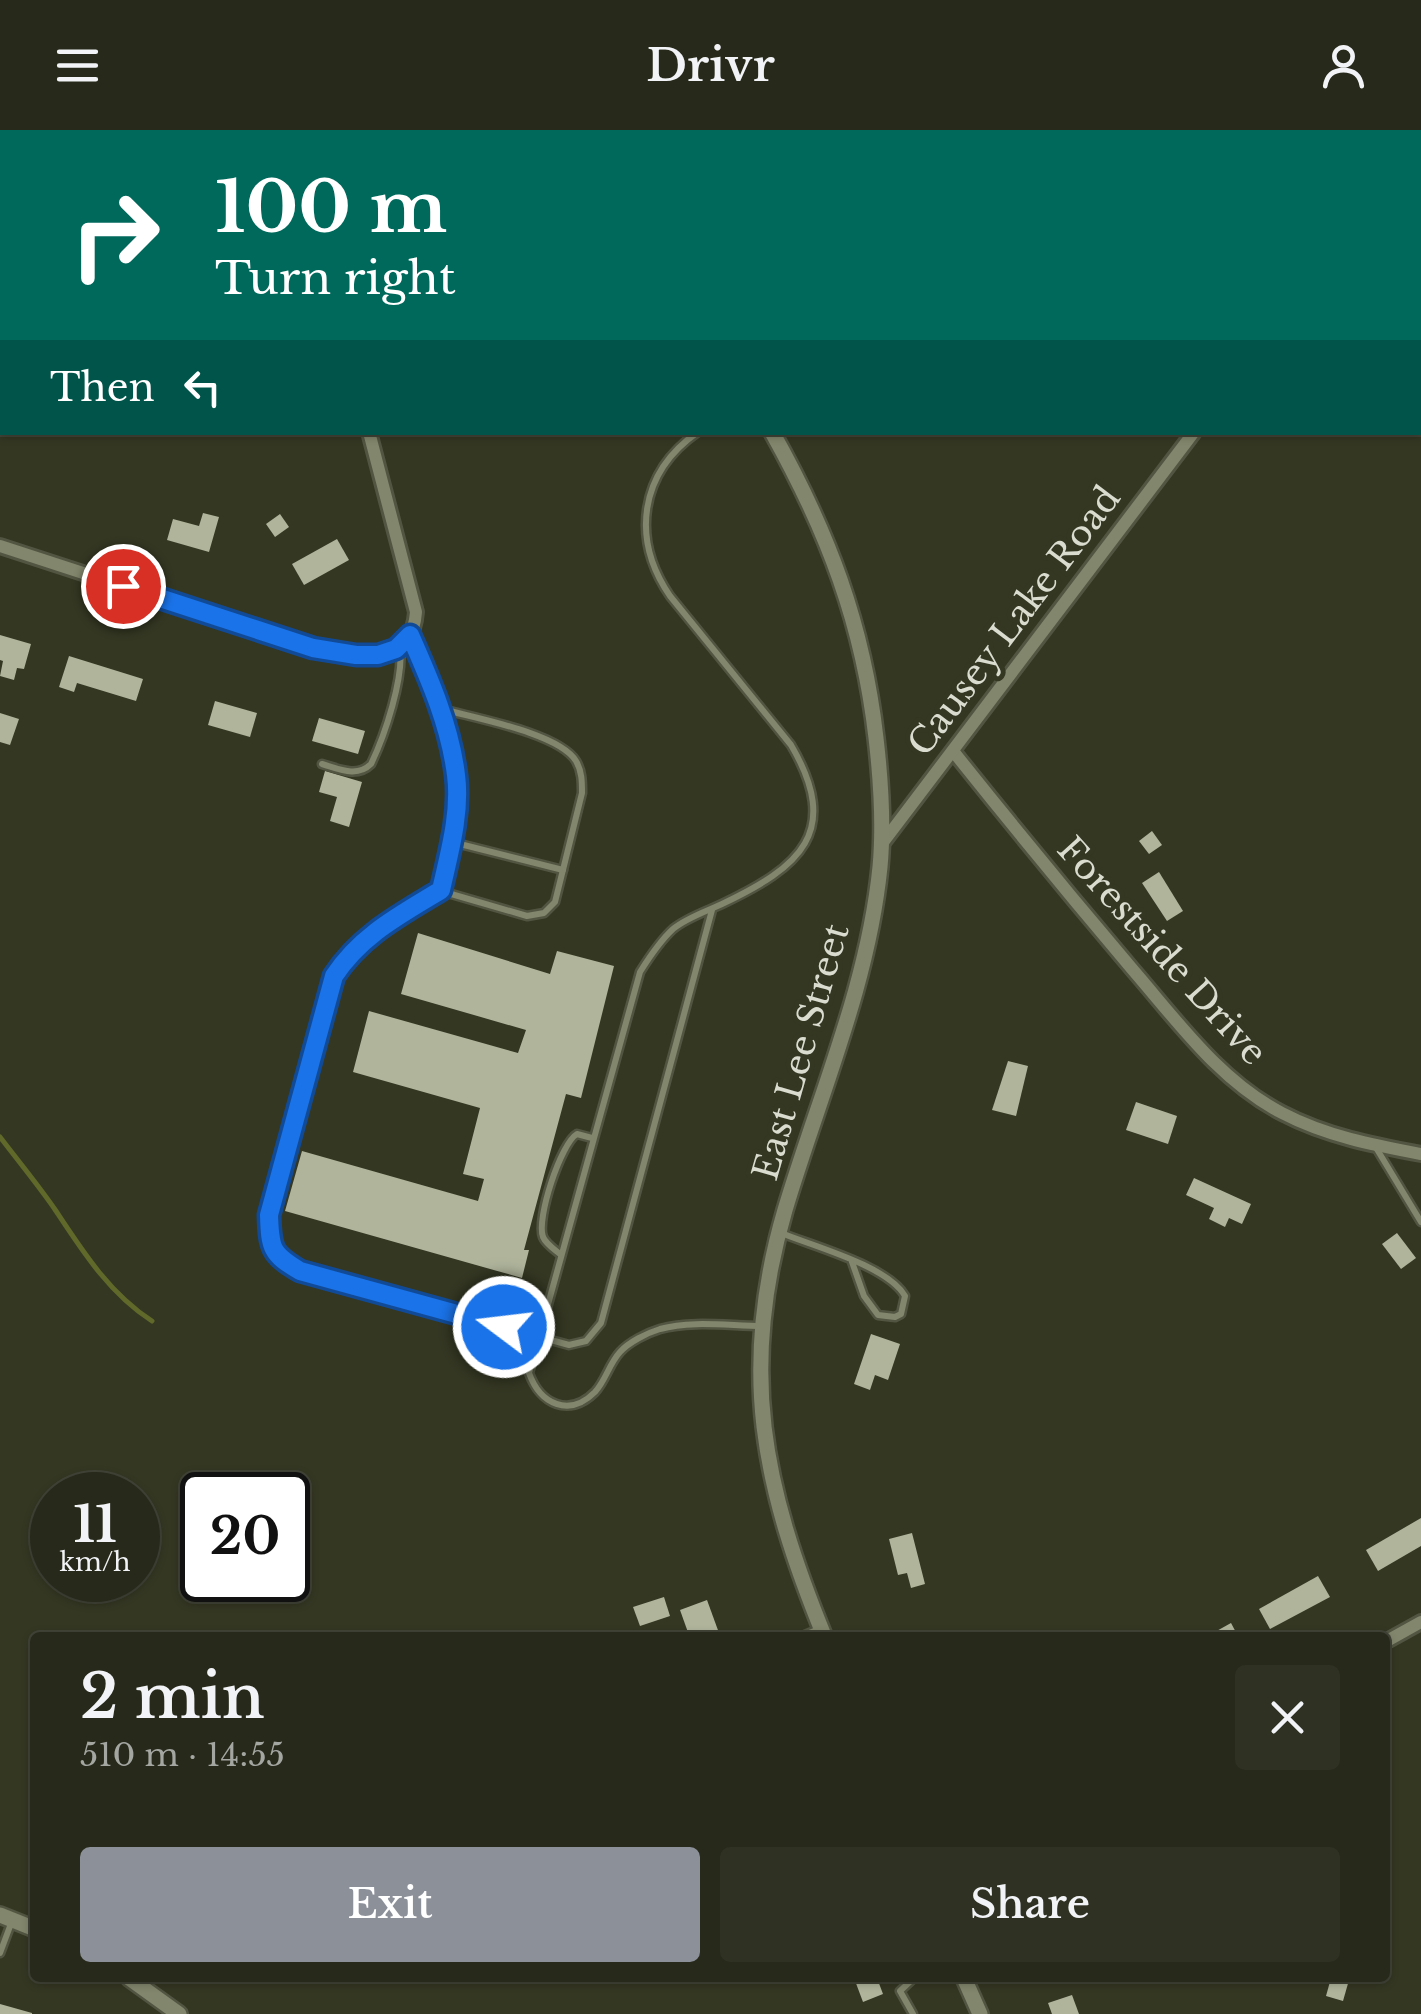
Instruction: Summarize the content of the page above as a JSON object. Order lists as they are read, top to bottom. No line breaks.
{"streets":{"street":["Causey Lake Road","Forestside Drive","East Lee Street"]},"crossings":[["Causey Lake Road","Forestside Drive"],["Causey Lake Road","East Lee Street"]],"page":{"header":"Drivr","turn":["100 m","Turn right"],"then":"Then","speed":"11 km/h","limit":"20","heading":["2 min","510 m · 14:55"],"buttons":["Exit","Share"]}}
